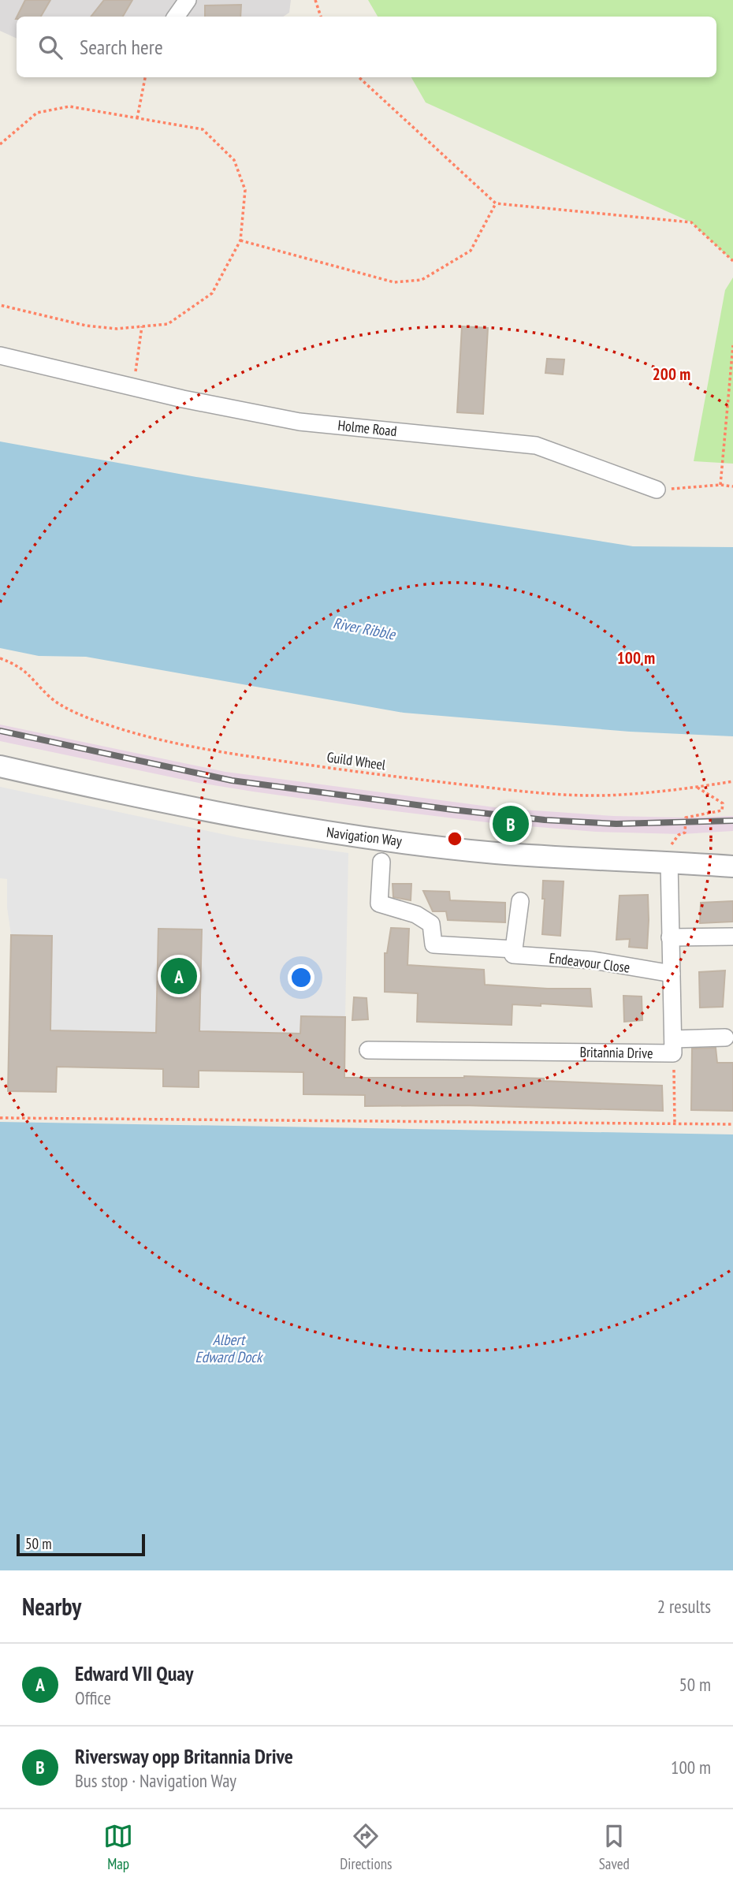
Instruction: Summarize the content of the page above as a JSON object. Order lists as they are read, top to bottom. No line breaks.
{"streets":{"street":["Holme Road","Navigation Way","Endeavour Close","Britannia Drive"],"path":["Guild Wheel"]},"crossings":[["Navigation Way","Britannia Drive"],["Endeavour Close","Britannia Drive"]],"water":["River Ribble","Albert Edward Dock"],"scale_bar":"50 m","page":{"search":"Search here","pins":["B","A"],"scale":"50 m","heading":["Nearby","2 results"],"list":[{"mark":"A","name":"Edward VII Quay","note":"Office","value":"50 m"},{"mark":"B","name":"Riversway opp Britannia Drive","note":"Bus stop · Navigation Way","value":"100 m"}],"nav":["Map","Directions","Saved"]},"rings":["200 m","100 m"]}
